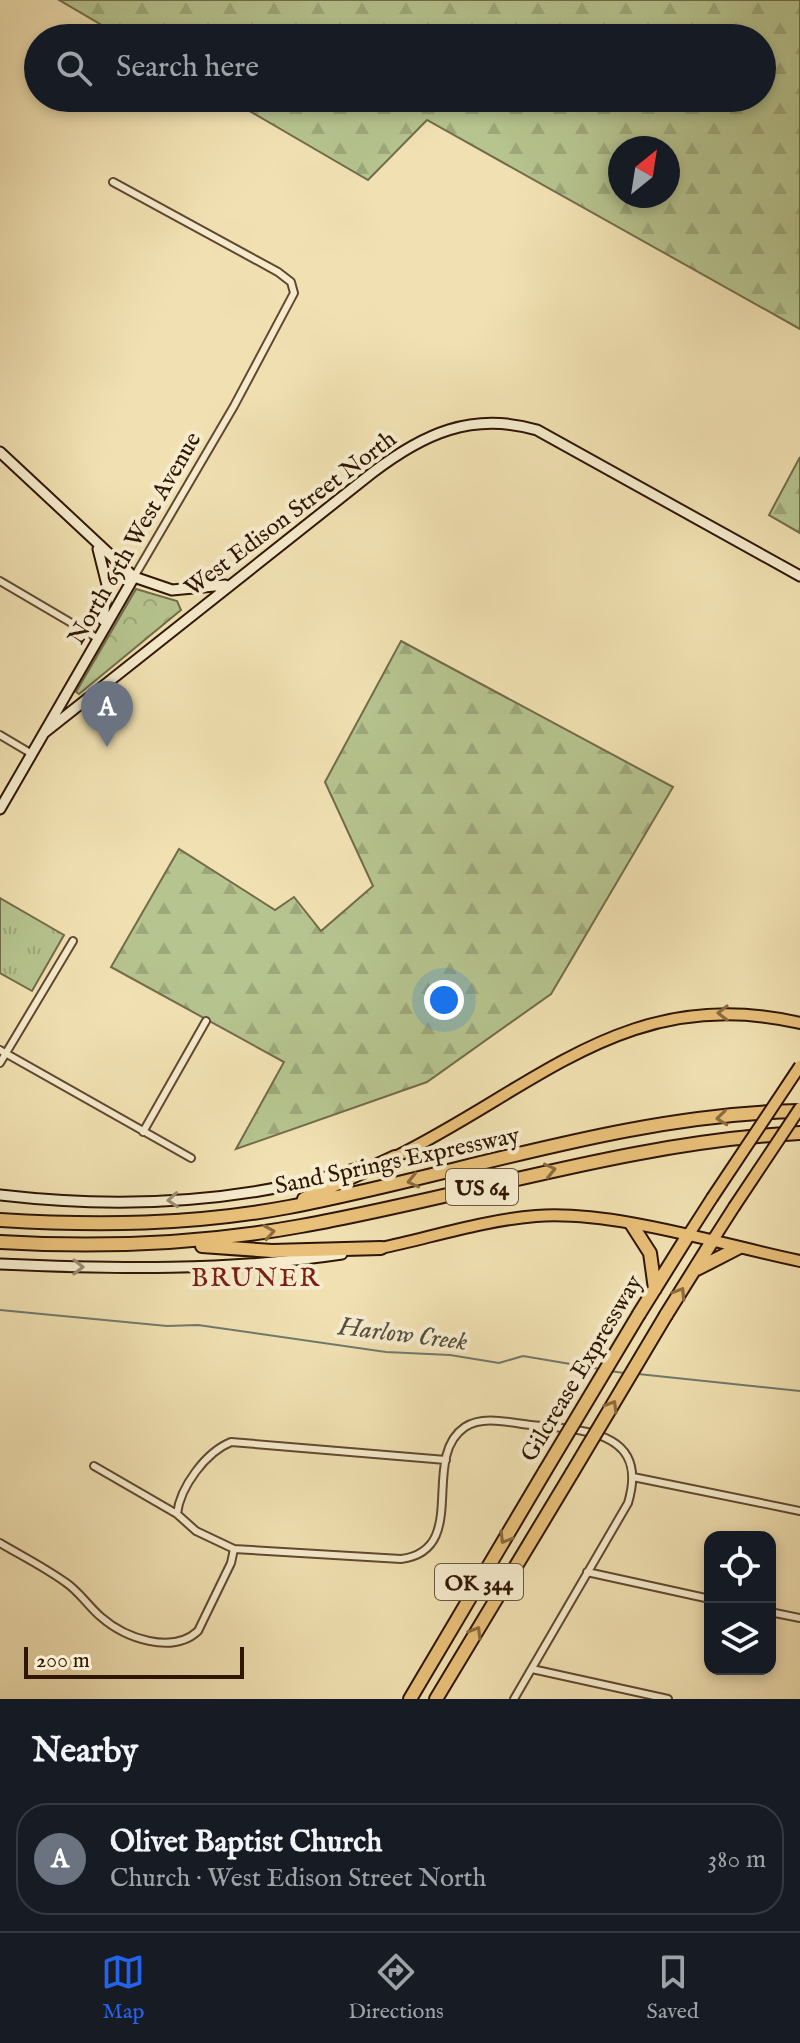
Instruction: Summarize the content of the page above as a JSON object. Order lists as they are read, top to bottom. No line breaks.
{"streets":{"highway":["Sand Springs Expressway","US 64","Gilcrease Expressway","OK 344"],"street":["West Edison Street North","North 65th West Avenue"]},"crossings":[["West Edison Street North","North 65th West Avenue"],["Sand Springs Expressway","Gilcrease Expressway"]],"districts":["BRUNER"],"water":["Harlow Creek"],"scale_bar":"200 m","north":"top right","page":{"search":"Search here","pins":"A","scale":"200 m","heading":"Nearby","list":[{"mark":"A","name":"Olivet Baptist Church","note":"Church · West Edison Street North","value":"380 m"}],"nav":["Map","Directions","Saved"]}}
